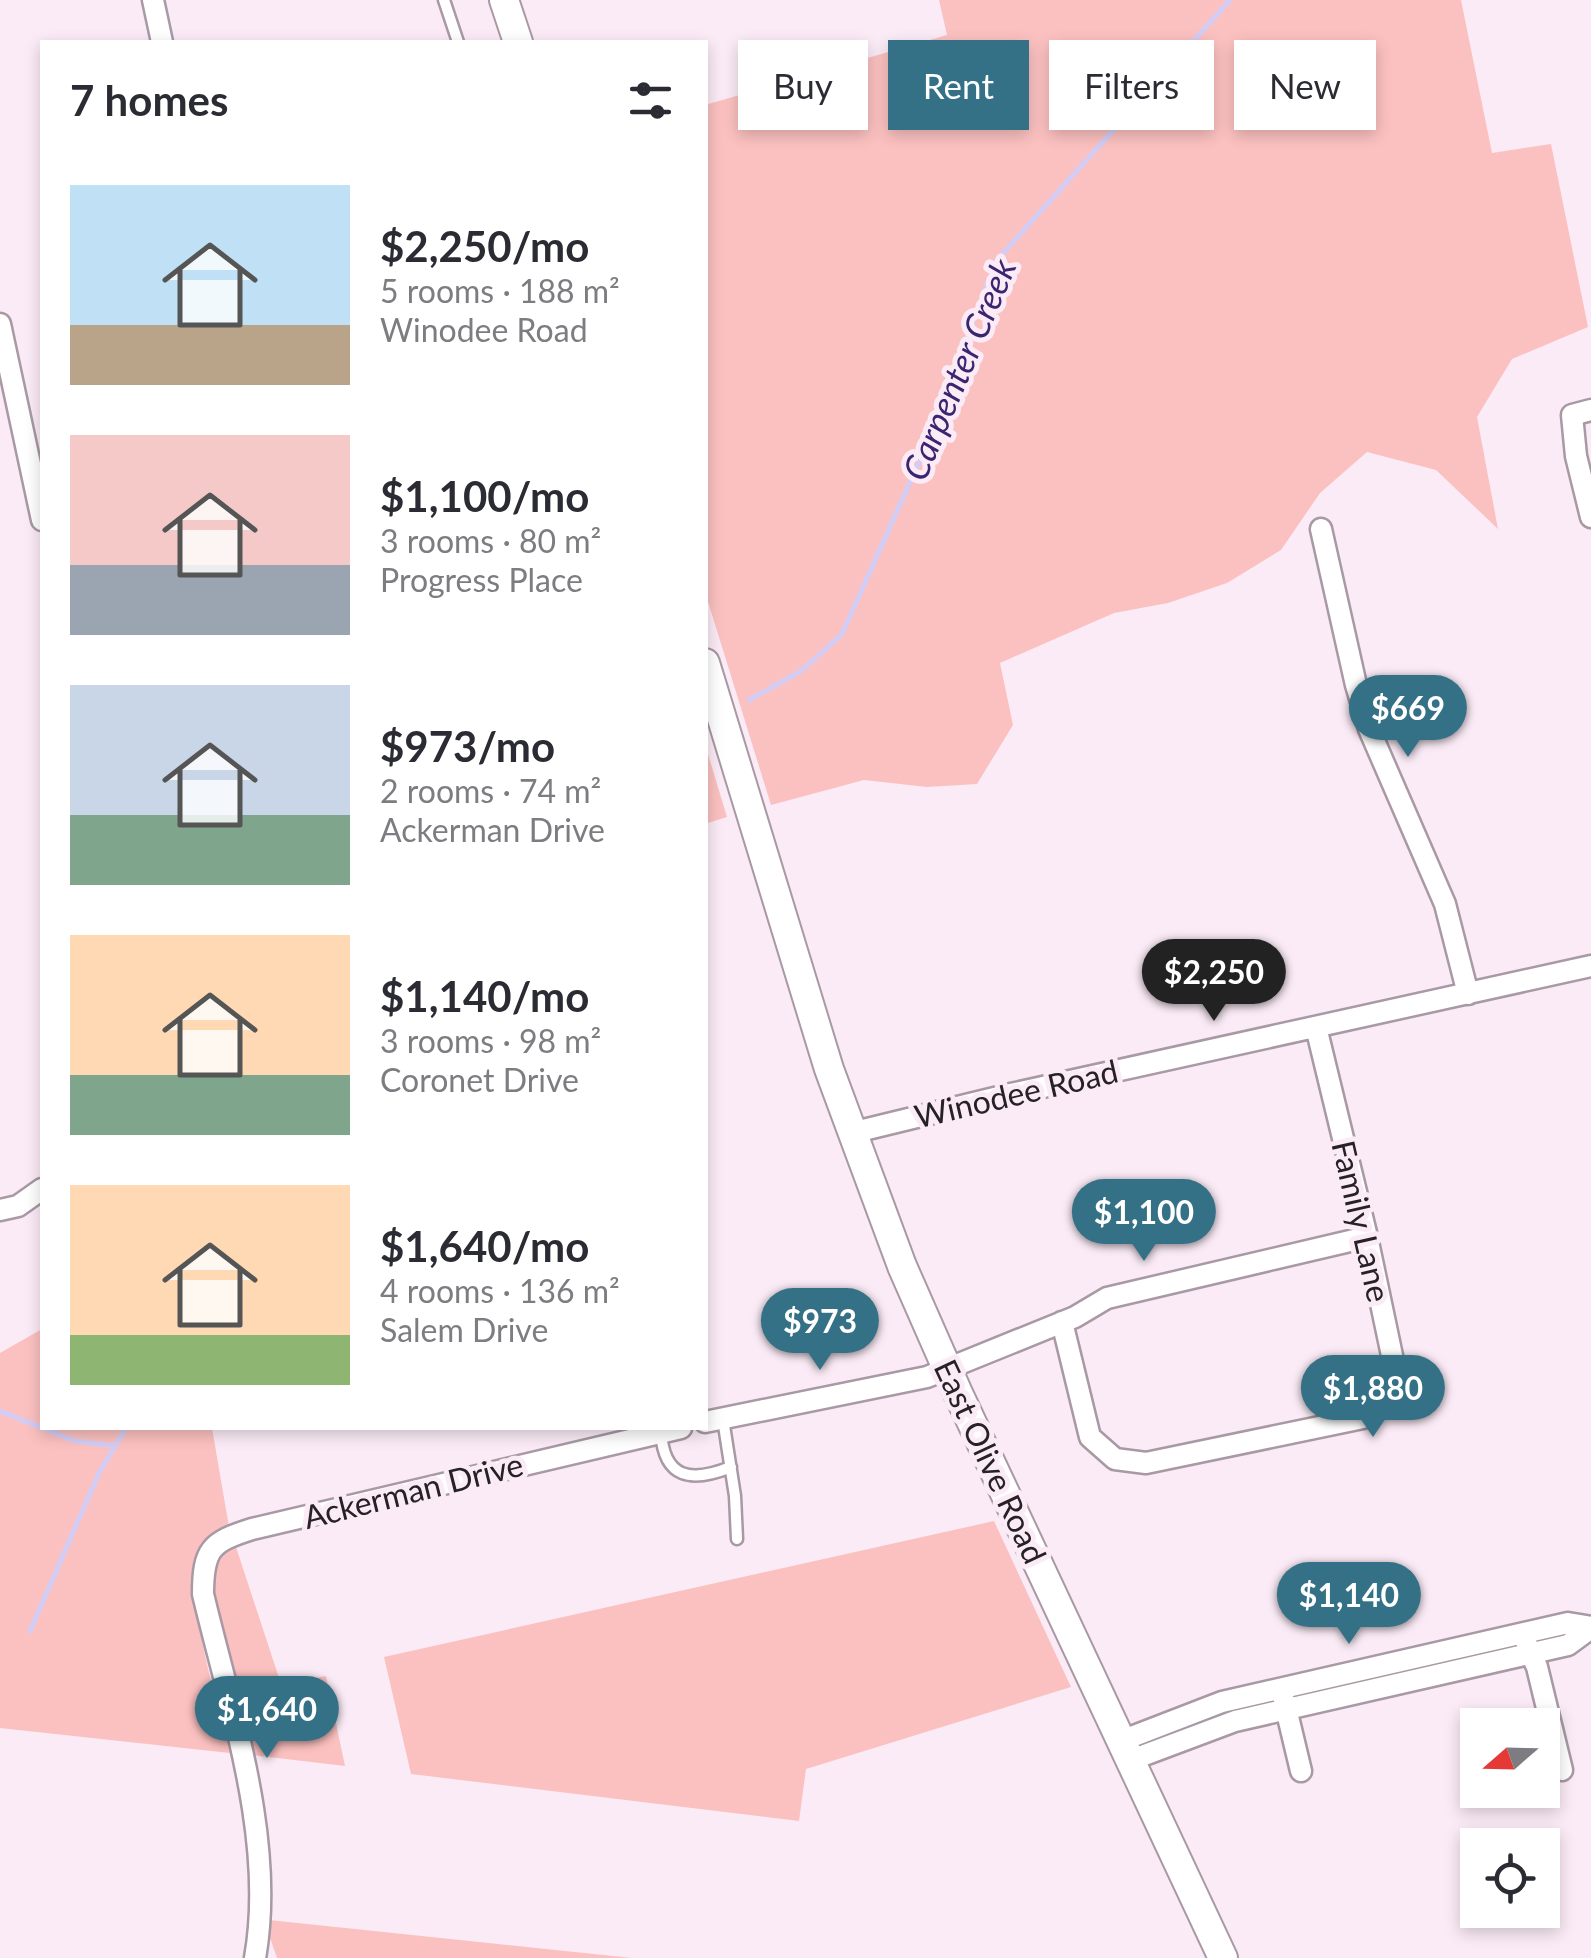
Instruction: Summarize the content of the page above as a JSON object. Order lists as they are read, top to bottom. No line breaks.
{"streets":{"street":["Winodee Road","Family Lane","East Olive Road","Ackerman Drive"]},"crossings":[["Winodee Road","Family Lane"],["Winodee Road","East Olive Road"]],"water":["Carpenter Creek"],"north":"left","page":{"chip":["Buy","Rent","Filters","New"],"heading":"7 homes","list":[{"name":"$2,250/mo","note":"5 rooms · 188 m² · Winodee Road"},{"name":"$1,100/mo","note":"3 rooms · 80 m² · Progress Place"},{"name":"$973/mo","note":"2 rooms · 74 m² · Ackerman Drive"},{"name":"$1,140/mo","note":"3 rooms · 98 m² · Coronet Drive"},{"name":"$1,640/mo","note":"4 rooms · 136 m² · Salem Drive"}],"price":["$669","$2,250","$1,100","$973","$1,880","$1,140","$1,640"]}}
